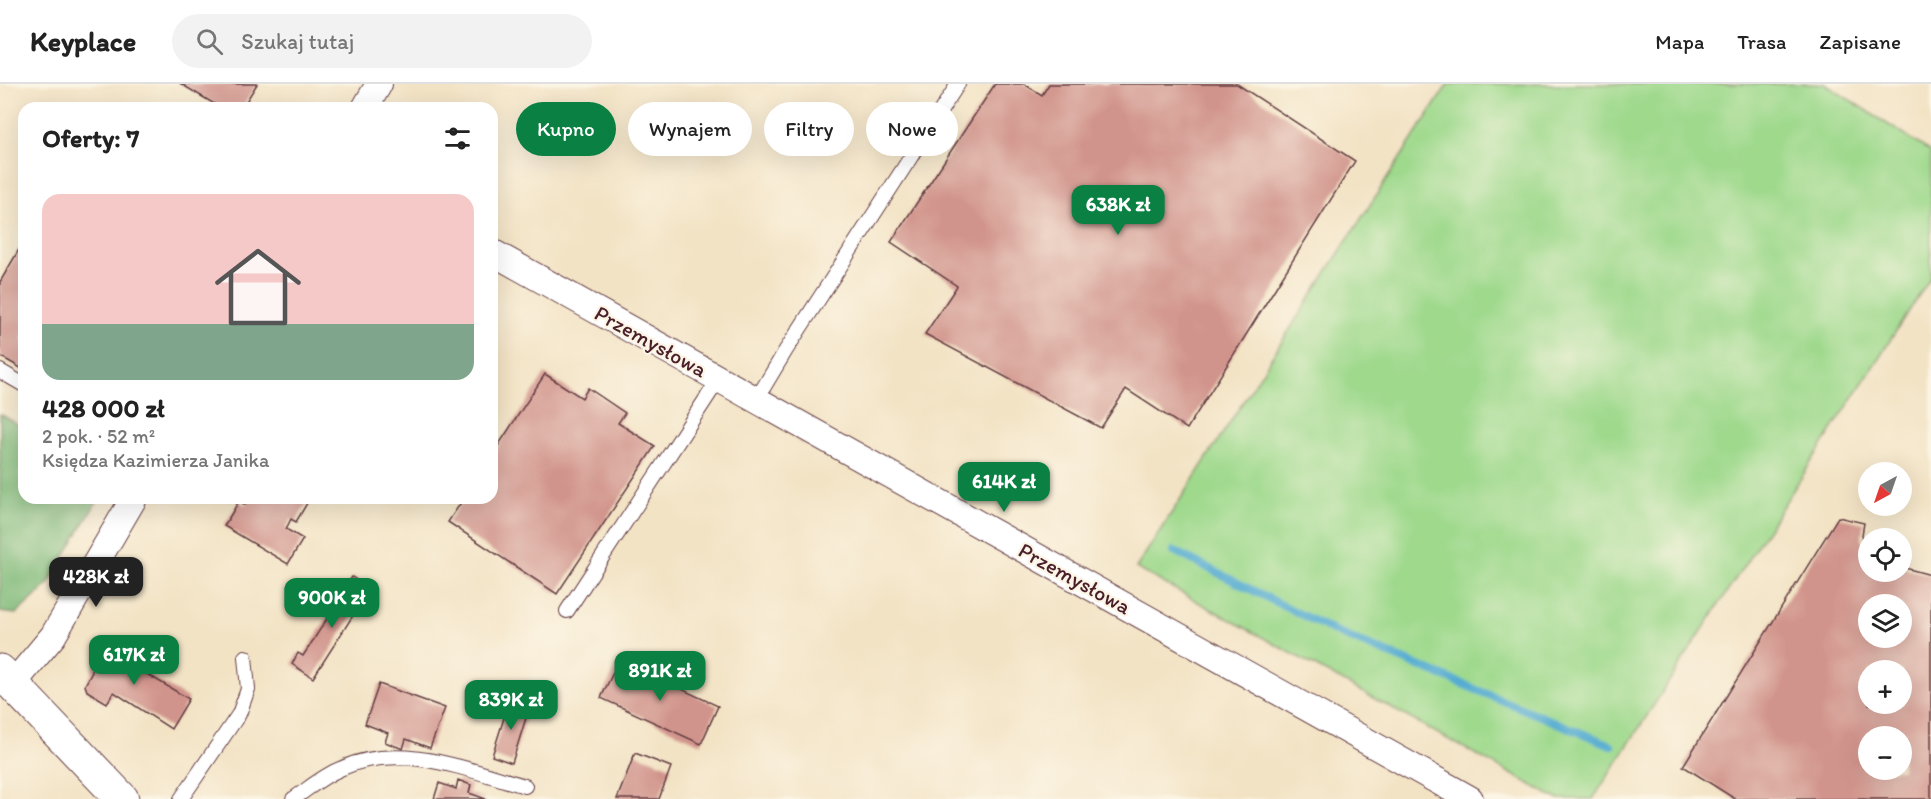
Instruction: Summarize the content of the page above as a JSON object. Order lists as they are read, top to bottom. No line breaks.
{"streets":{"street":["Przemysłowa"]},"north":"bottom left","page":{"header":"Keyplace","search":"Szukaj tutaj","nav":["Mapa","Trasa","Zapisane"],"chip":["Kupno","Wynajem","Filtry","Nowe"],"heading":"Oferty: 7","list":[{"name":"428 000 zł","note":"2 pok. · 52 m² · Księdza Kazimierza Janika"}],"price":["638K zł","614K zł","428K zł","900K zł","617K zł","891K zł","839K zł"],"map_buttons":["+","−"]}}
